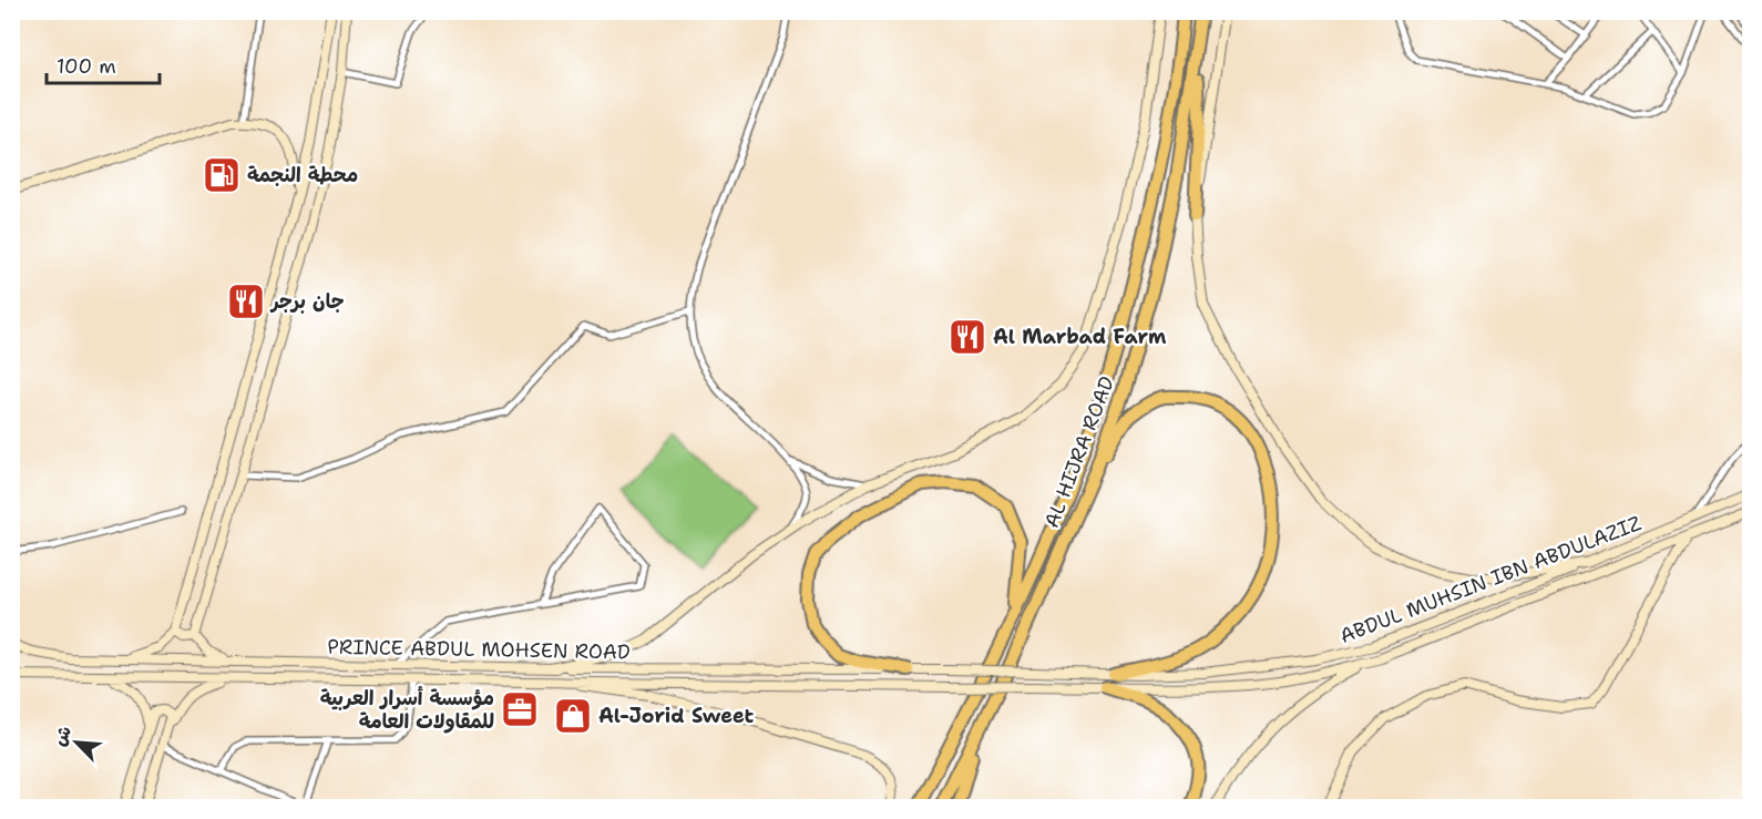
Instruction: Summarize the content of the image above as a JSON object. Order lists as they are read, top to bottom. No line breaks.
{"streets":{"highway":["AL HIJRA ROAD"],"main road":["ABDUL MUHSIN IBN ABDULAZIZ","PRINCE ABDUL MOHSEN ROAD"]},"crossings":[["ABDUL MUHSIN IBN ABDULAZIZ","PRINCE ABDUL MOHSEN ROAD"]],"places":{"fuel station":["محطة النجمة"],"restaurant":["جان برجر","Al Marbad Farm"],"office":["مؤسسة أسرار العربية للمقاولات العامة"],"shop":["Al-Jorid Sweet"]},"scale_bar":"100 m","north":"top left"}
